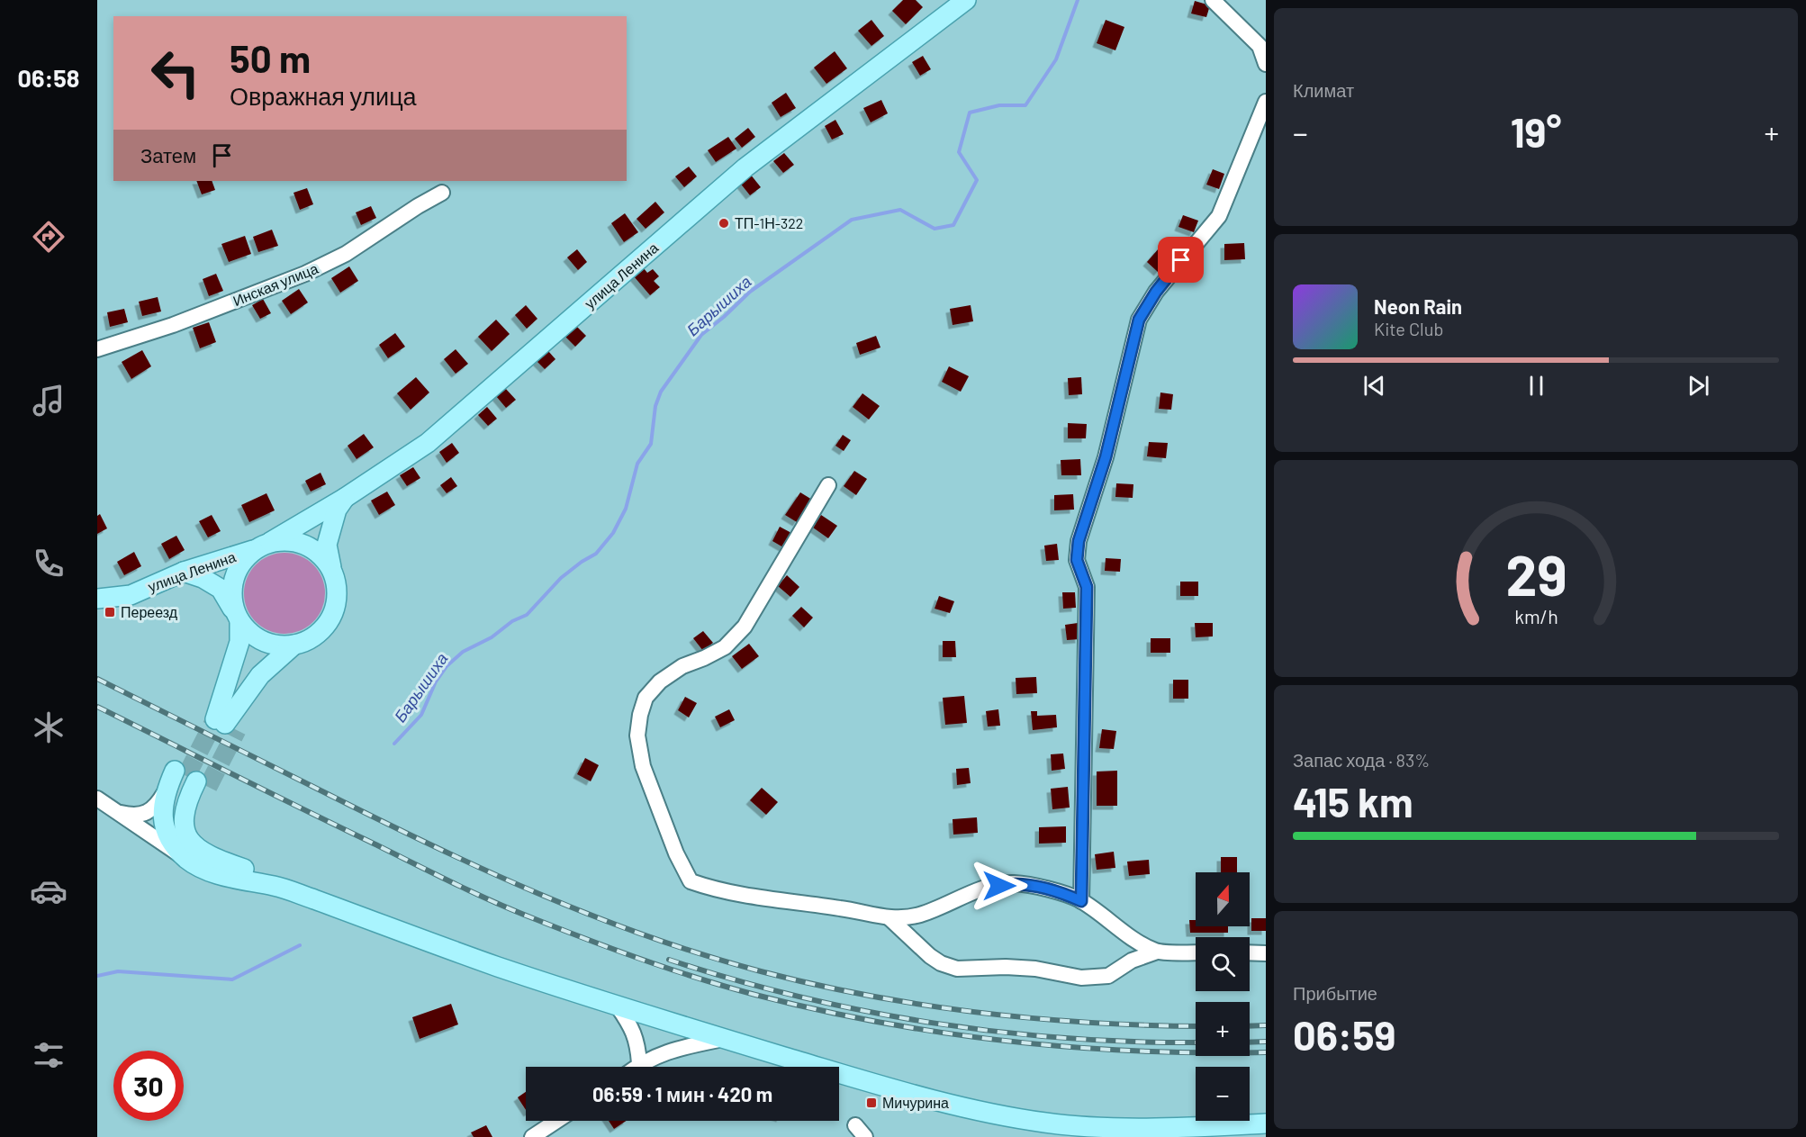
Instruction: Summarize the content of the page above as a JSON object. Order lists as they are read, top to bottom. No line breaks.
{"streets":{"main road":["улица Ленина"],"street":["Инская улица"]},"water":["Барышиха"],"places":{"other":["ТП-1Н-322"],"transit":["Переезд","Мичурина"]},"north":"top","page":{"tabs":"06:58","tile":["Климат",["Запас хода · 83%","415 km"],["Прибытие","06:59"]],"turn":["50 m","Овражная улица"],"heat":["−","19°","+"],"then":"Затем","song":["Neon Rain","Kite Club"],"map_buttons":["+","−"],"limit":"30","trip":"06:59 · 1 мин · 420 m","gauge":["29","km/h"]}}
